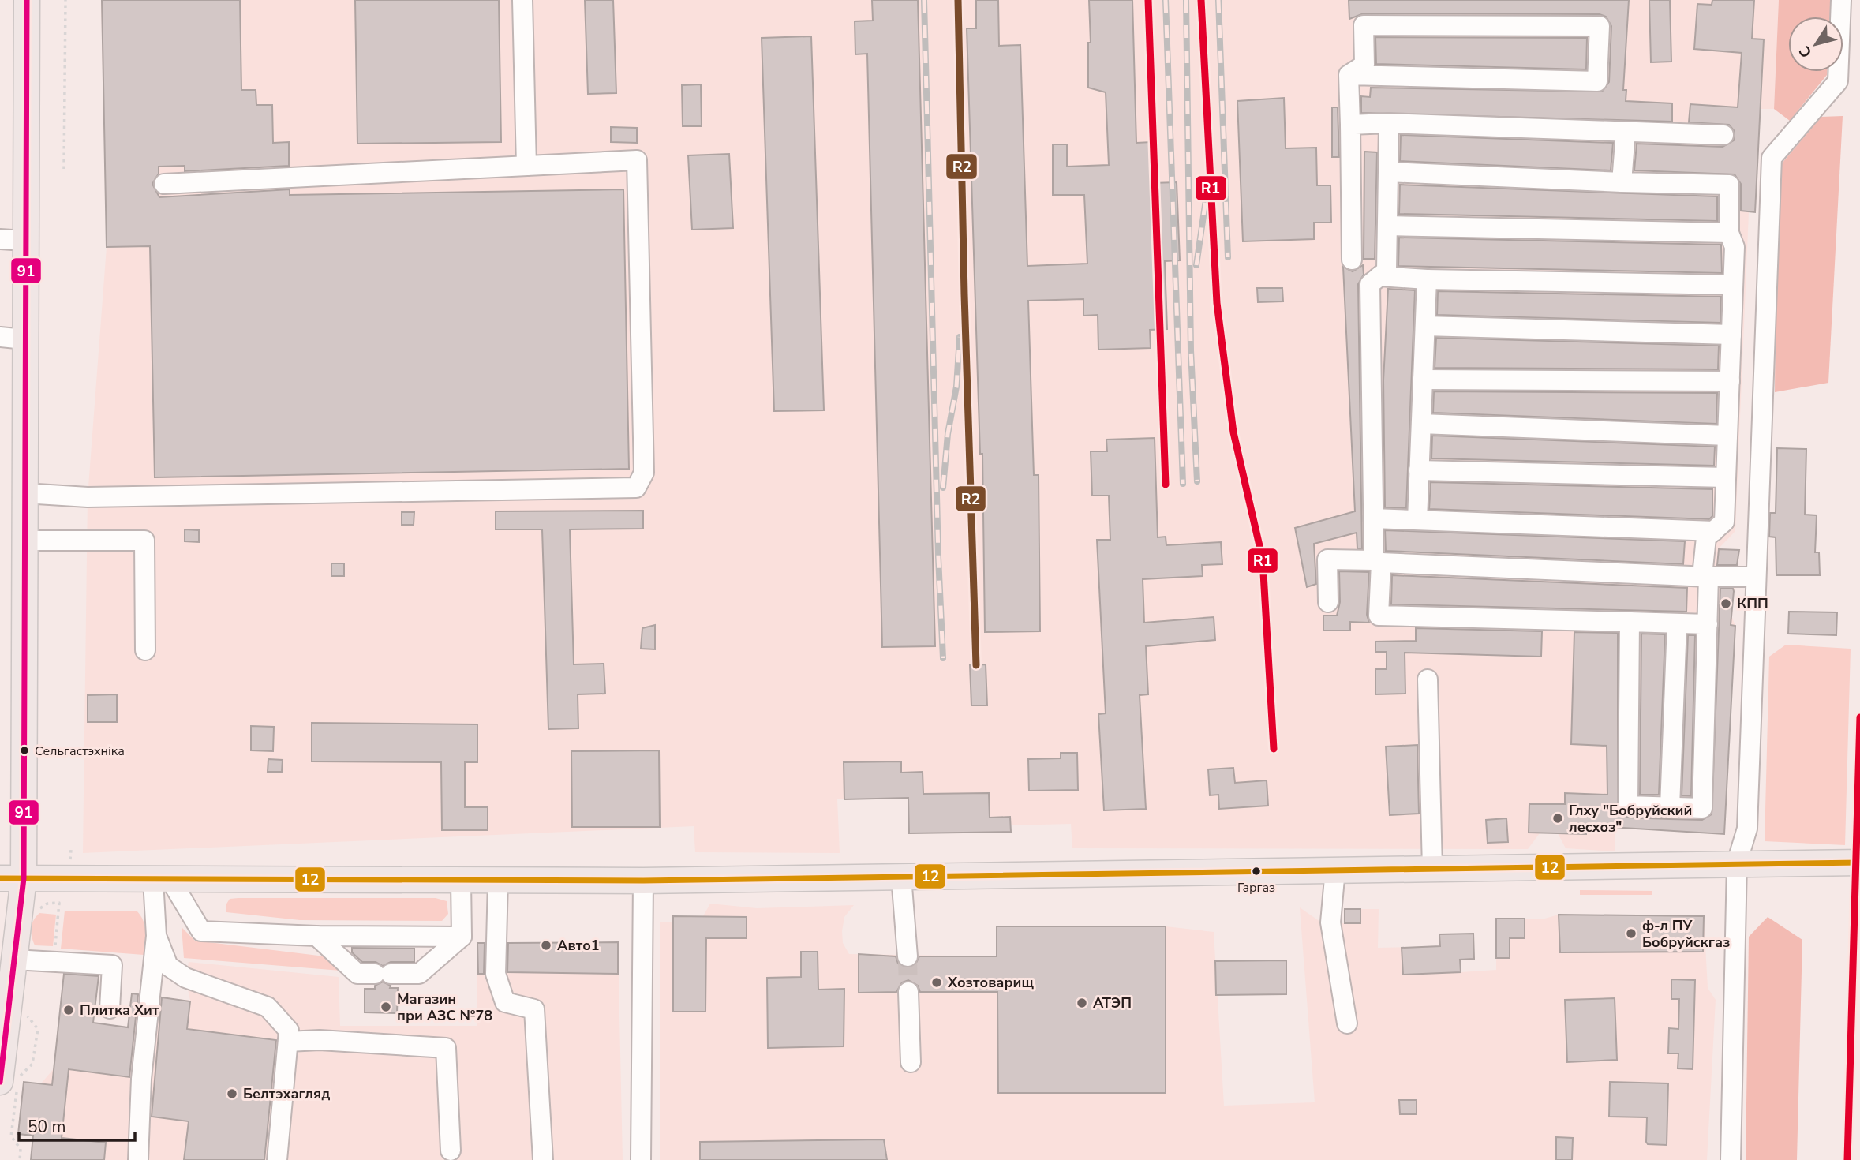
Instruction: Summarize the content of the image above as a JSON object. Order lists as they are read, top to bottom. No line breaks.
{"places":["КПП","Сельгастэхніка","Глху \"Бобруйский лесхоз\"","Гаргаз","ф-л ПУ Бобруйскгаз","Авто1","Хозтоварищ","АТЭП","Магазин при АЗС №78","Плитка Хит","Белтэхагляд"],"lines":["transit line R1","transit line R2","transit line 91","transit line 12"],"scale_bar":"50 m","north":"bottom left"}
